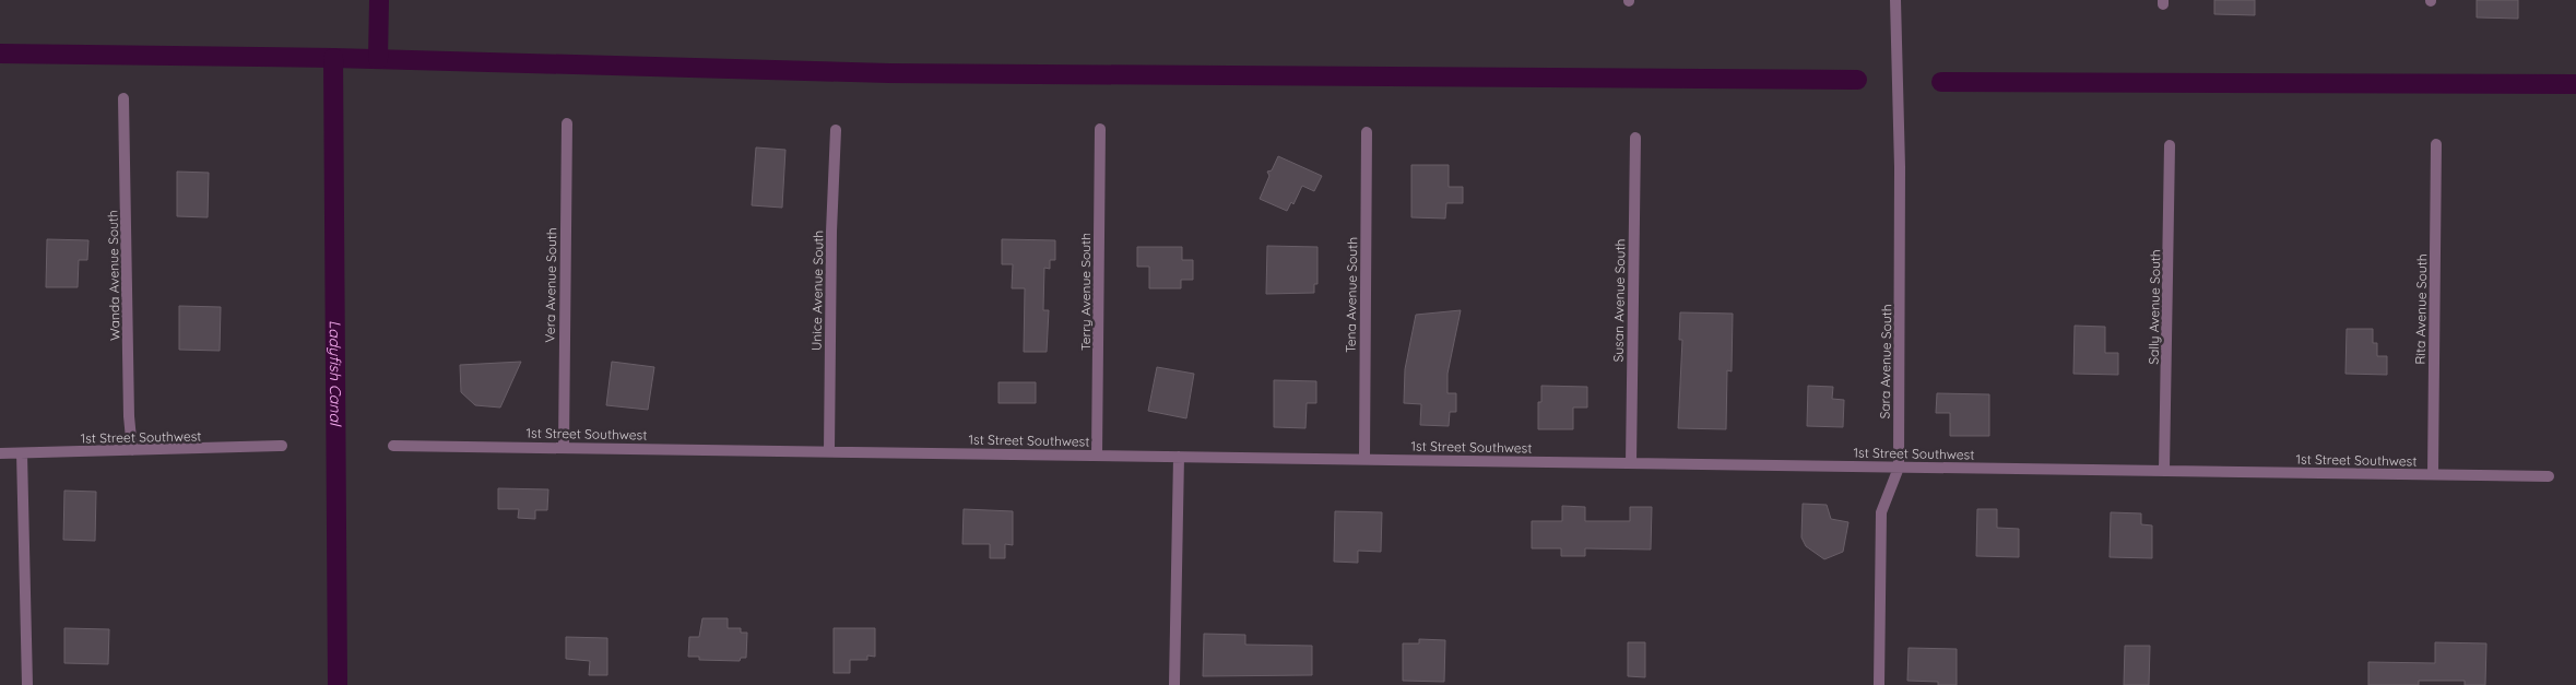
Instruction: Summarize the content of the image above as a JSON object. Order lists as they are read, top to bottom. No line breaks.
{"streets":{"street":["Wanda Avenue South","Vera Avenue South","Unice Avenue South","Terry Avenue South","Tena Avenue South","Susan Avenue South","Sally Avenue South","Rita Avenue South","Sara Avenue South","1st Street Southwest"]},"crossings":[["Wanda Avenue South","1st Street Southwest"],["Vera Avenue South","1st Street Southwest"],["Unice Avenue South","1st Street Southwest"],["Terry Avenue South","1st Street Southwest"],["Tena Avenue South","1st Street Southwest"],["Susan Avenue South","1st Street Southwest"],["Sally Avenue South","1st Street Southwest"],["Rita Avenue South","1st Street Southwest"],["Sara Avenue South","1st Street Southwest"]],"water":["Ladyfish Canal"]}
